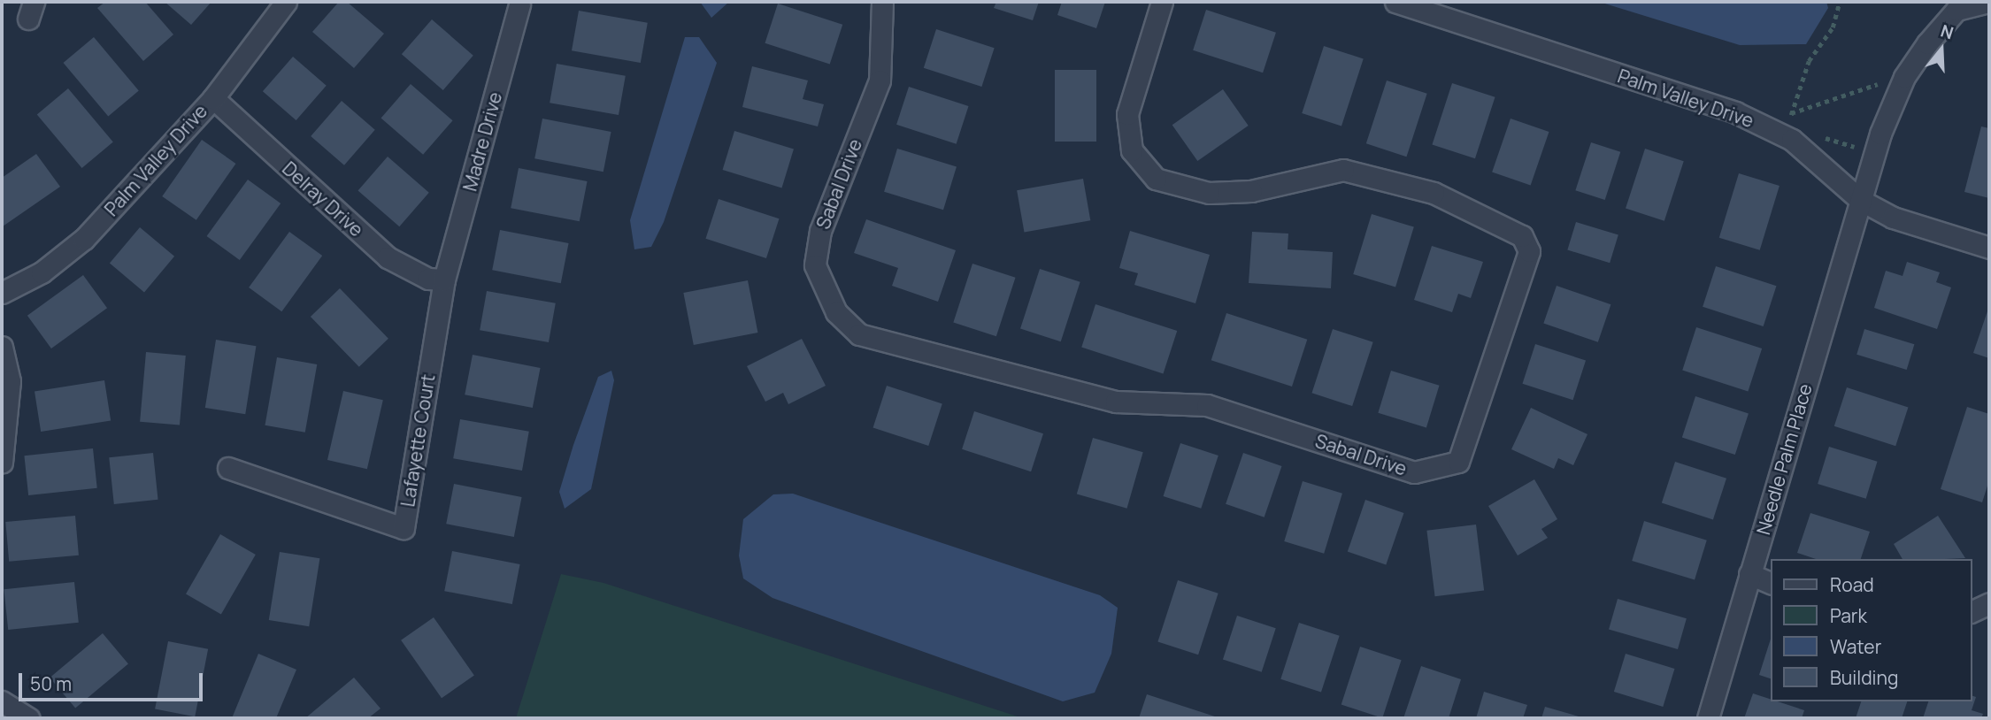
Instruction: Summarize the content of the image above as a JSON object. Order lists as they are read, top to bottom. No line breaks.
{"streets":{"street":["Palm Valley Drive","Madre Drive","Sabal Drive","Delray Drive","Lafayette Court","Needle Palm Place"]},"crossings":[["Palm Valley Drive","Delray Drive"],["Palm Valley Drive","Needle Palm Place"],["Madre Drive","Delray Drive"],["Madre Drive","Lafayette Court"],["Delray Drive","Lafayette Court"]],"legend":["Road","Park","Water","Building"],"scale_bar":"50 m","north":"top"}
